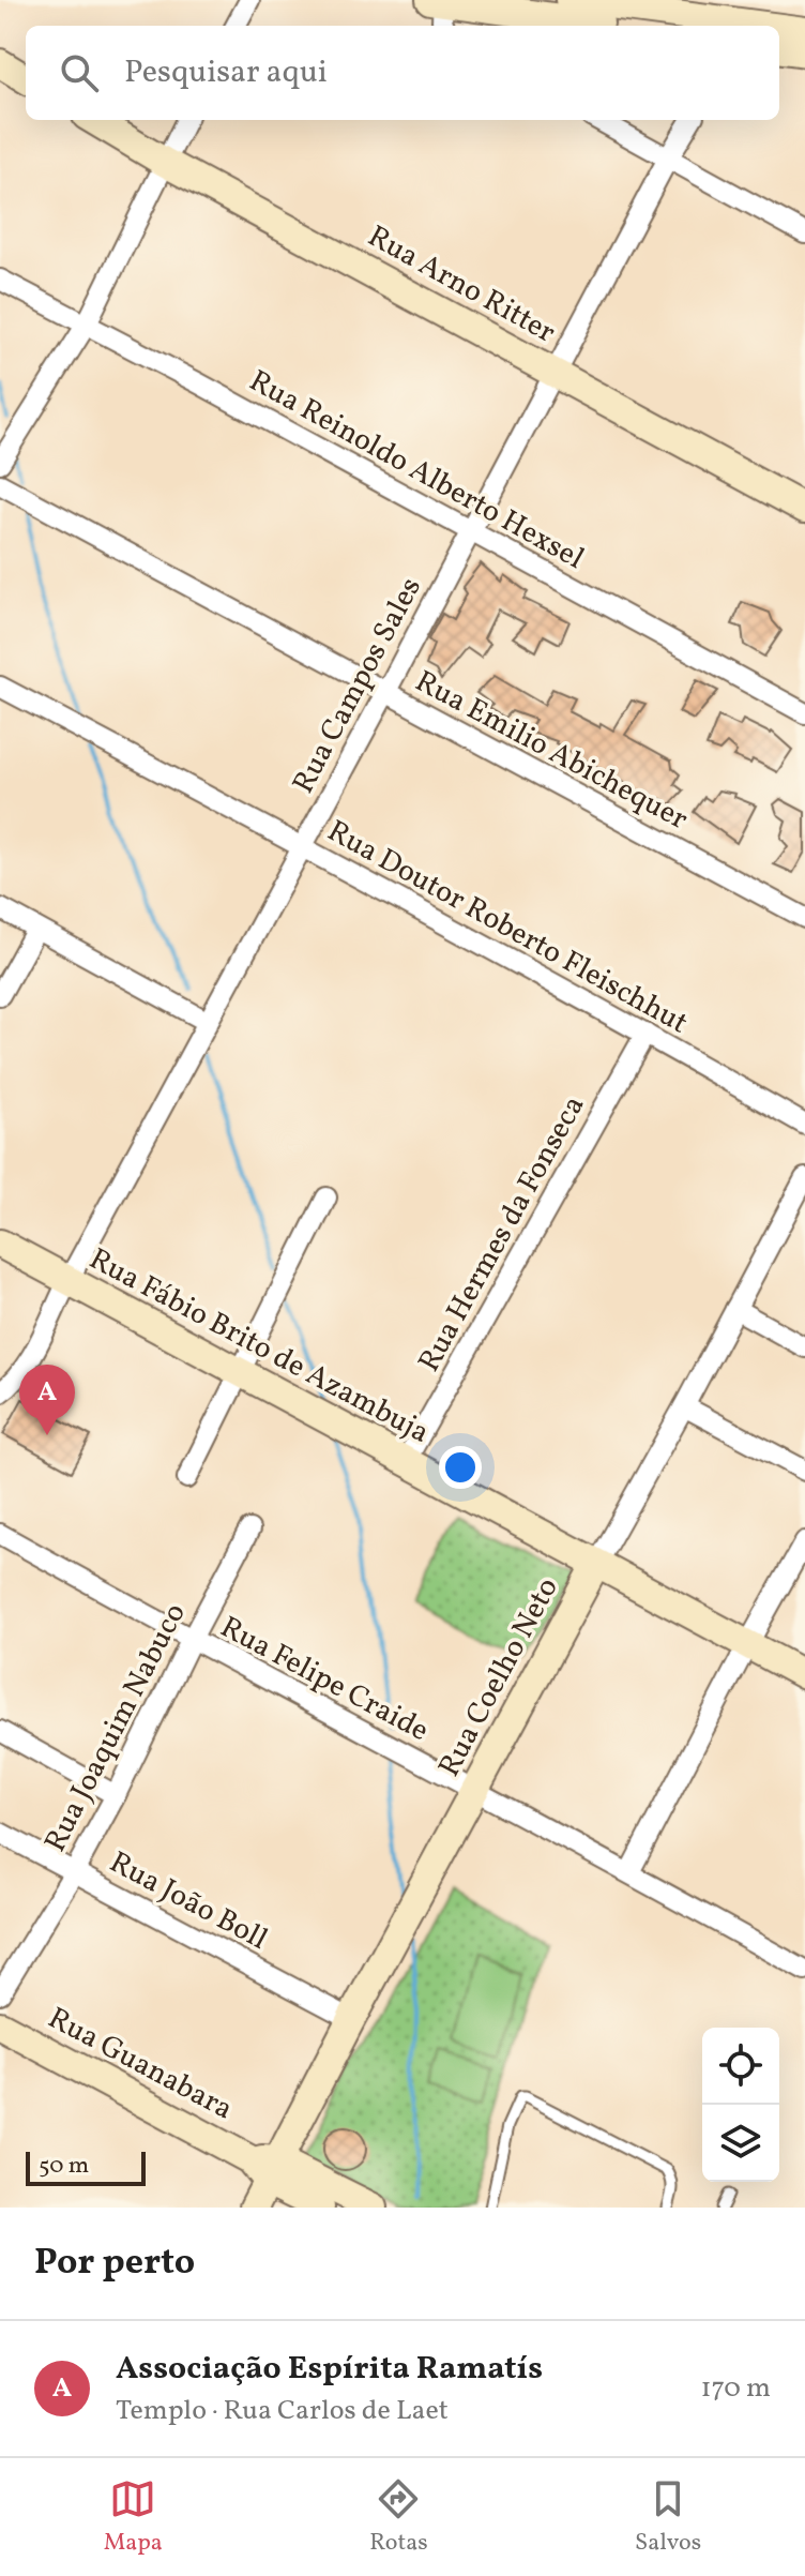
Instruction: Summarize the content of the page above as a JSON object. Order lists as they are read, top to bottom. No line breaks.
{"streets":{"street":["Rua Arno Ritter","Rua Reinoldo Alberto Hexsel","Rua Campos Sales","Rua Emilio Abichequer","Rua Doutor Roberto Fleischhut","Rua Hermes da Fonseca","Rua Fábio Brito de Azambuja","Rua Coelho Neto","Rua Felipe Craide","Rua Joaquim Nabuco","Rua João Boll","Rua Guanabara"]},"crossings":[["Rua Arno Ritter","Rua Campos Sales"],["Rua Reinoldo Alberto Hexsel","Rua Campos Sales"],["Rua Campos Sales","Rua Emilio Abichequer"],["Rua Campos Sales","Rua Doutor Roberto Fleischhut"],["Rua Campos Sales","Rua Fábio Brito de Azambuja"],["Rua Doutor Roberto Fleischhut","Rua Hermes da Fonseca"],["Rua Hermes da Fonseca","Rua Fábio Brito de Azambuja"],["Rua Fábio Brito de Azambuja","Rua Coelho Neto"],["Rua Coelho Neto","Rua Felipe Craide"],["Rua Coelho Neto","Rua João Boll"],["Rua Coelho Neto","Rua Guanabara"],["Rua Felipe Craide","Rua Joaquim Nabuco"],["Rua Joaquim Nabuco","Rua João Boll"]],"scale_bar":"50 m","page":{"search":"Pesquisar aqui","pins":"A","scale":"50 m","heading":"Por perto","list":[{"mark":"A","name":"Associação Espírita Ramatís","note":"Templo · Rua Carlos de Laet","value":"170 m"}],"nav":["Mapa","Rotas","Salvos"]}}
